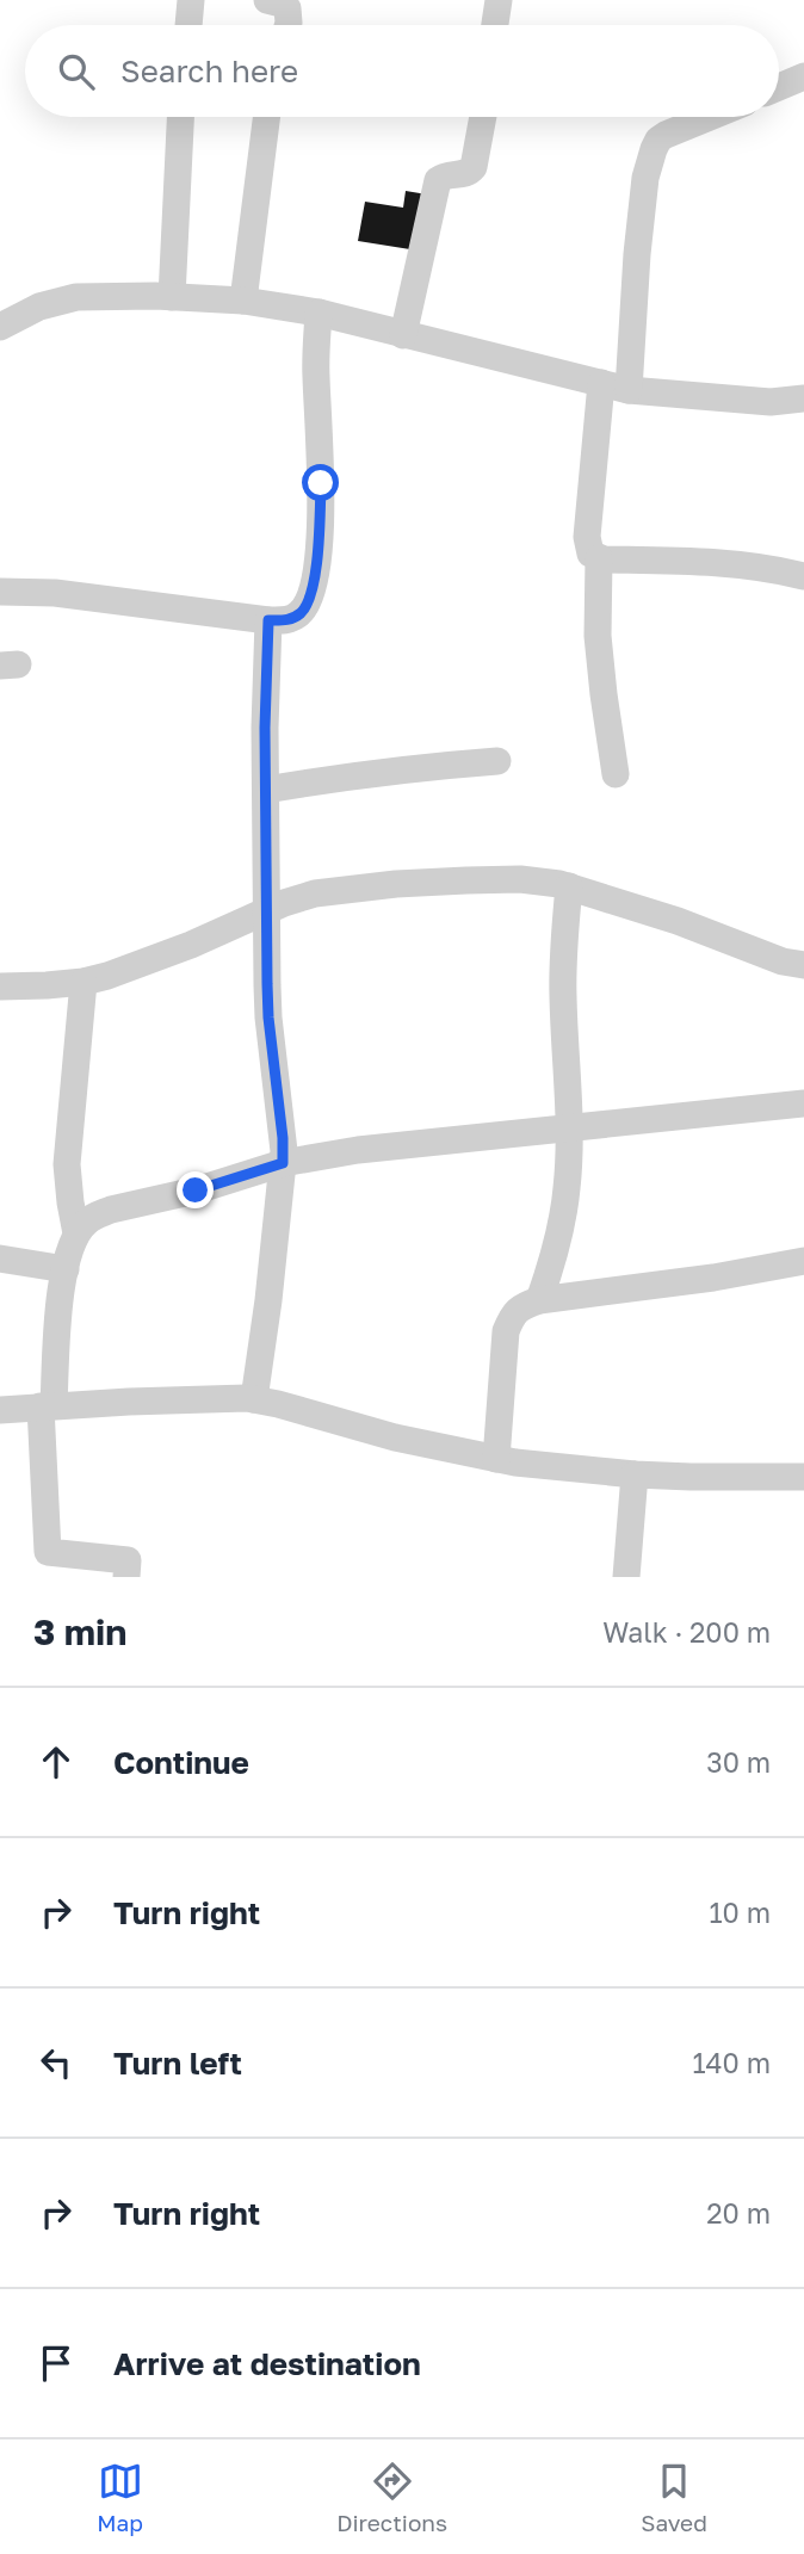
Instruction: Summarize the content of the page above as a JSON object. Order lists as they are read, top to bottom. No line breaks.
{"page":{"search":"Search here","heading":["3 min","Walk · 200 m"],"list":[["Continue","30 m"],["Turn right","10 m"],["Turn left","140 m"],["Turn right","20 m"],"Arrive at destination"],"nav":["Map","Directions","Saved"]}}
